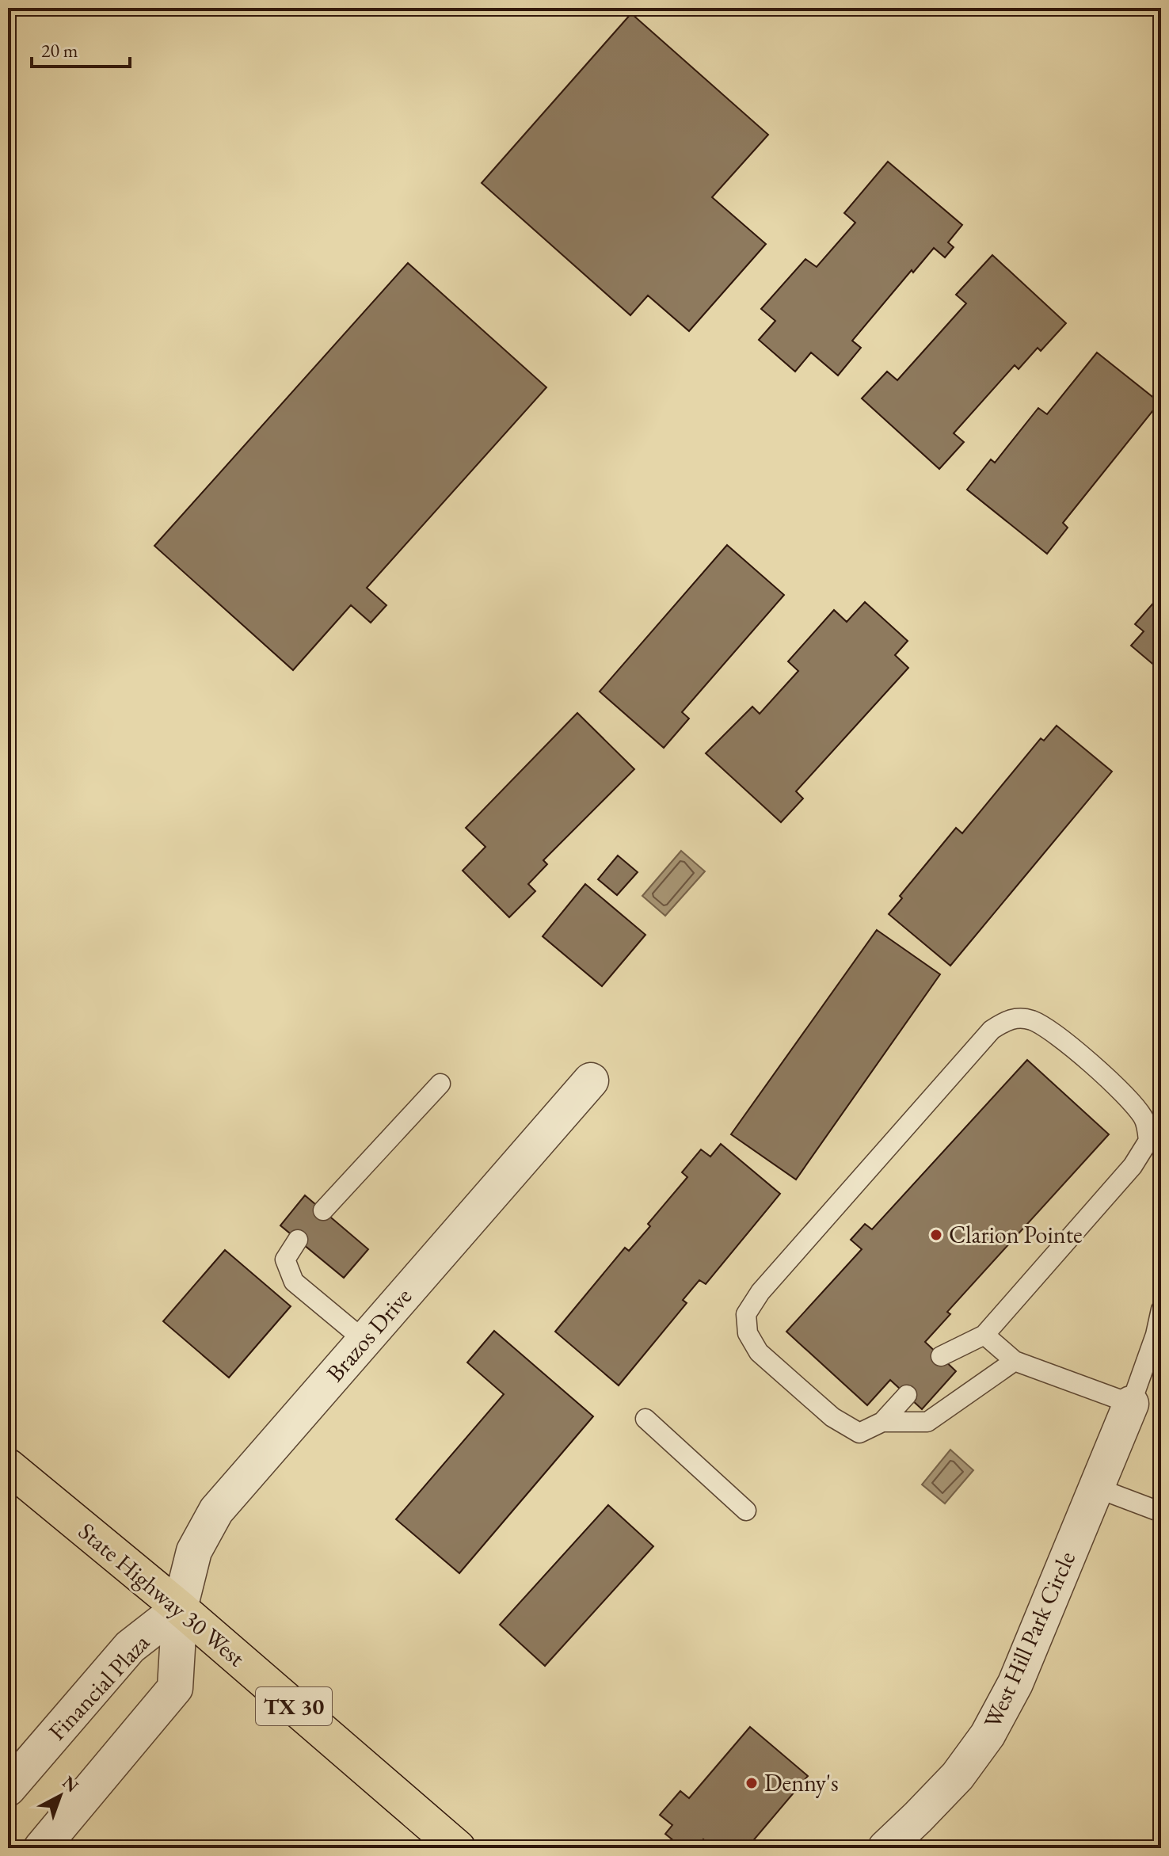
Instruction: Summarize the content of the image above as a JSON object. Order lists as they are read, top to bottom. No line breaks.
{"streets":{"main road":["State Highway 30 West","TX 30"],"street":["Brazos Drive","West Hill Park Circle","Financial Plaza"]},"crossings":[["Brazos Drive","State Highway 30 West"],["Brazos Drive","Financial Plaza"],["State Highway 30 West","Financial Plaza"]],"places":["Clarion Pointe","Denny's"],"scale_bar":"20 m","north":"top right"}
